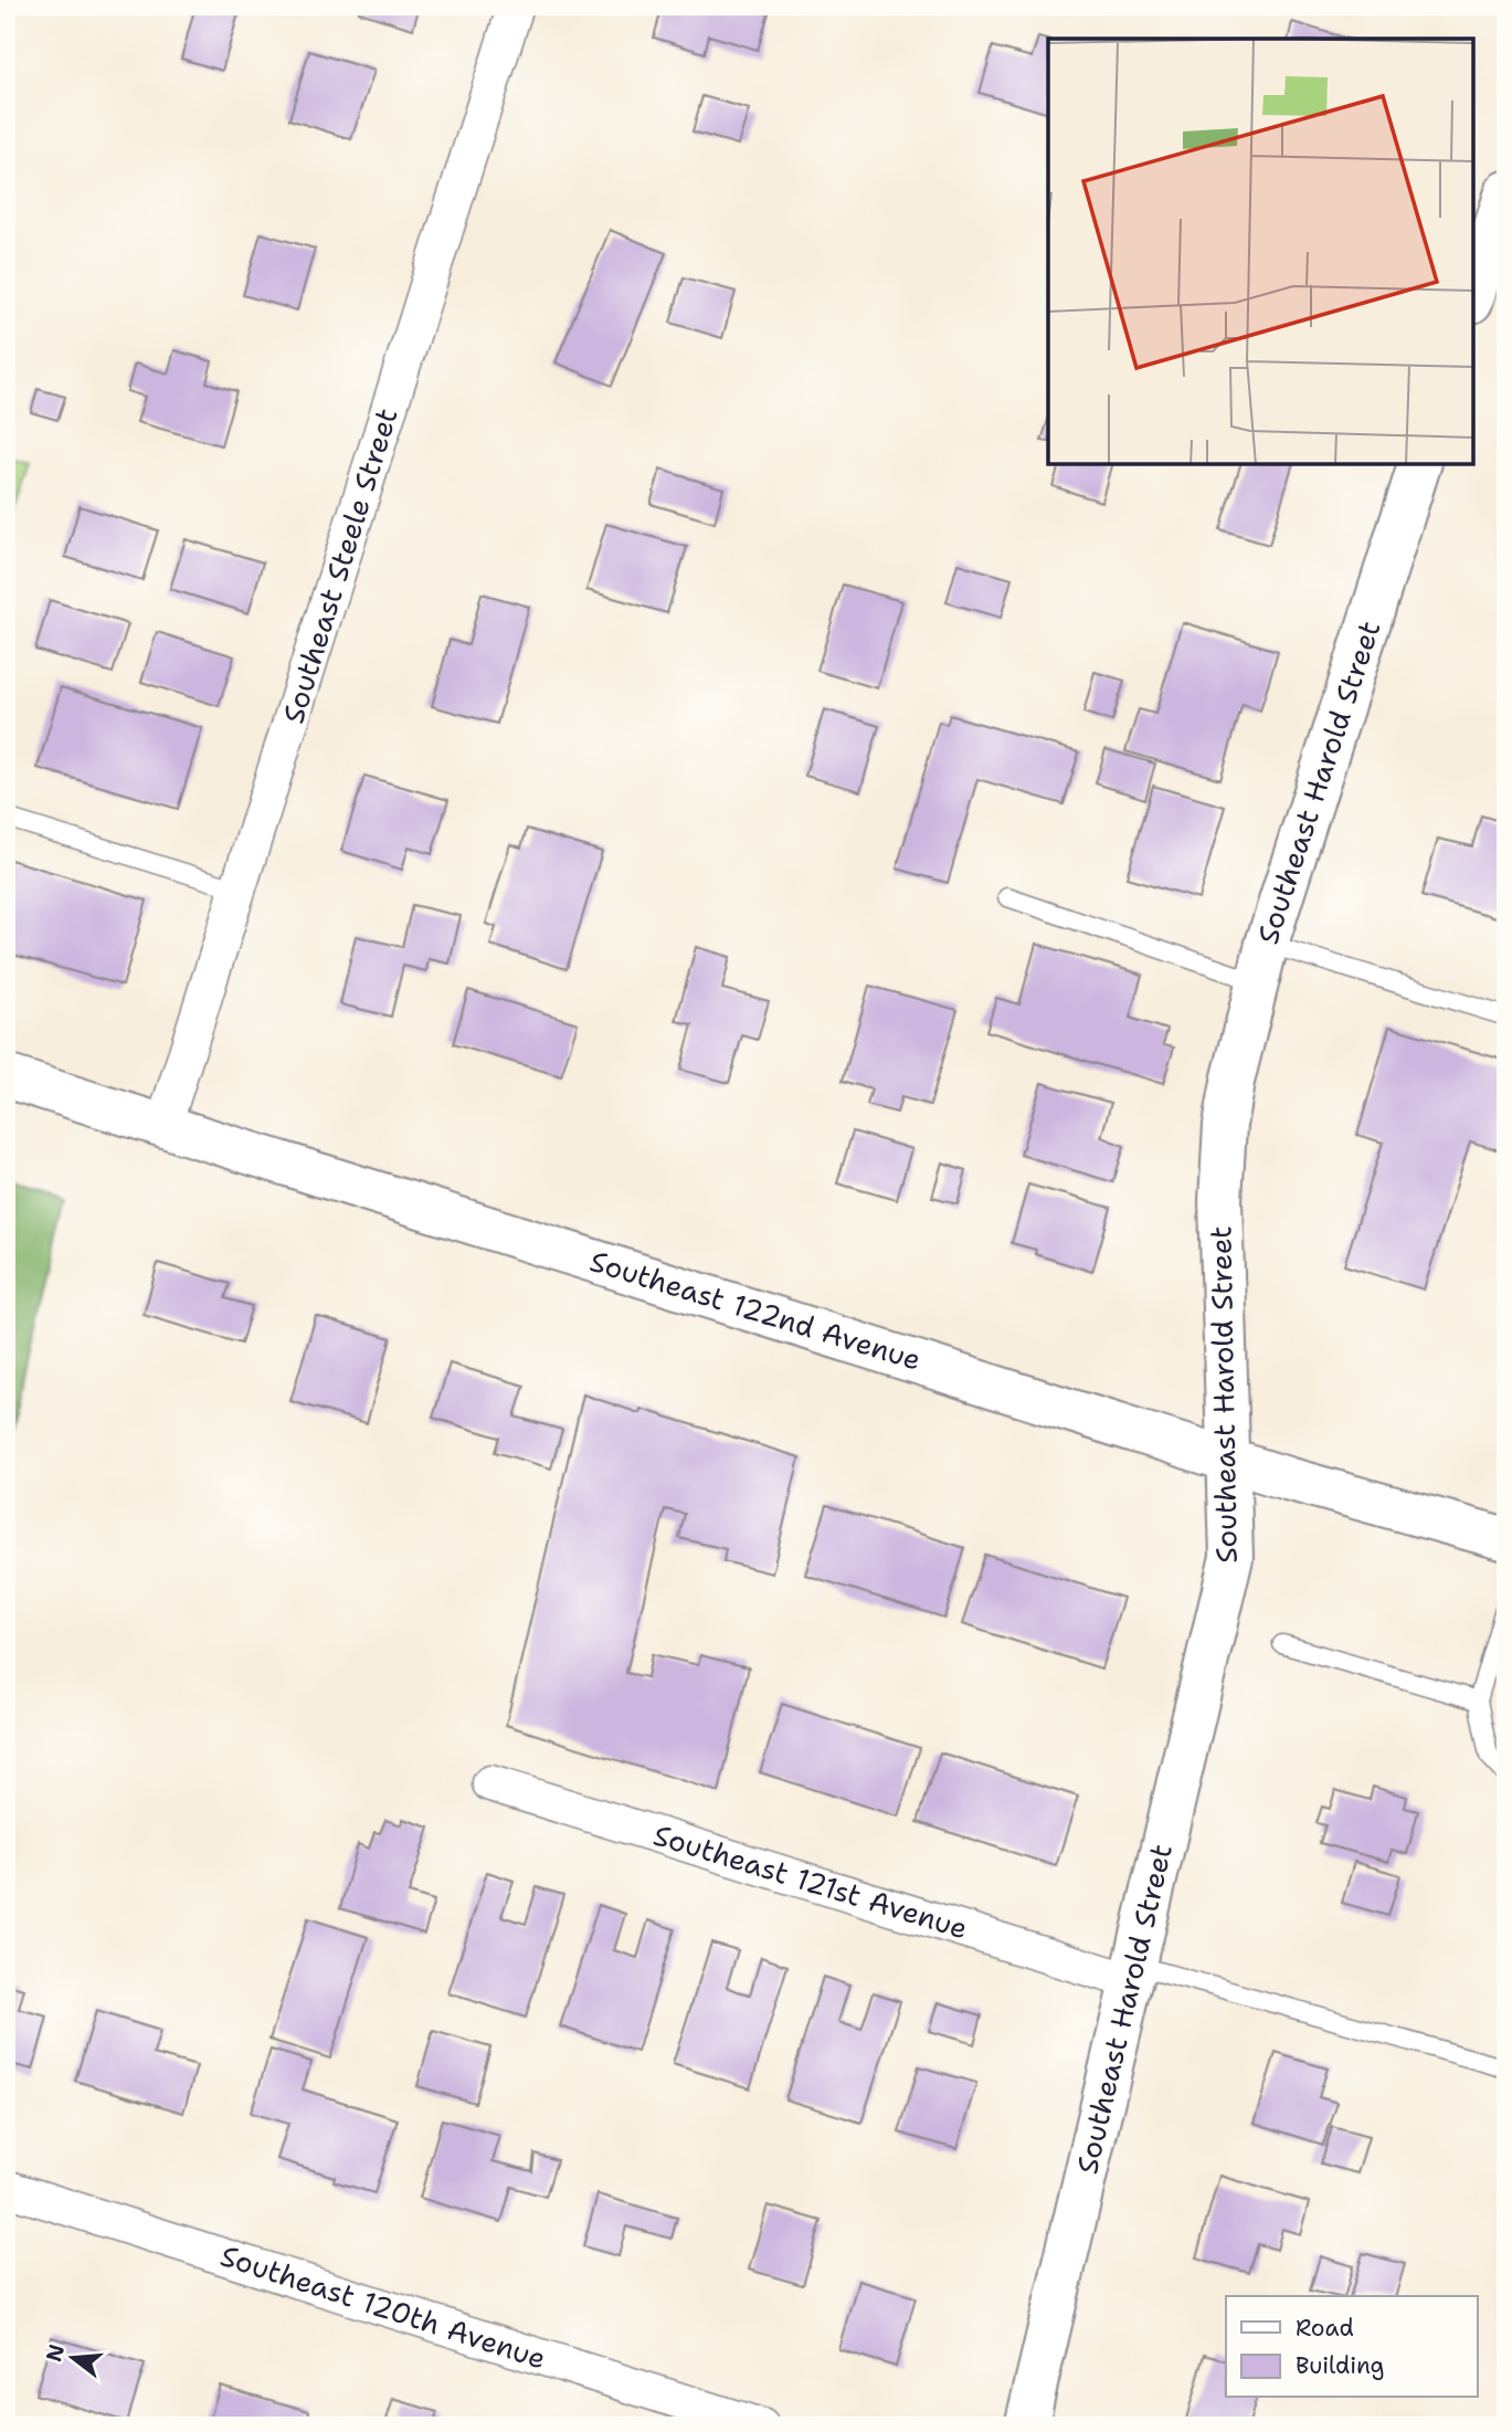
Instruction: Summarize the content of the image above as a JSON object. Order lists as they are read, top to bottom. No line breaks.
{"streets":{"street":["Southeast Steele Street","Southeast Harold Street","Southeast 122nd Avenue","Southeast 121st Avenue","Southeast 120th Avenue"]},"crossings":[["Southeast Steele Street","Southeast 122nd Avenue"],["Southeast Harold Street","Southeast 122nd Avenue"],["Southeast Harold Street","Southeast 121st Avenue"]],"legend":["Road","Building"],"north":"left"}
